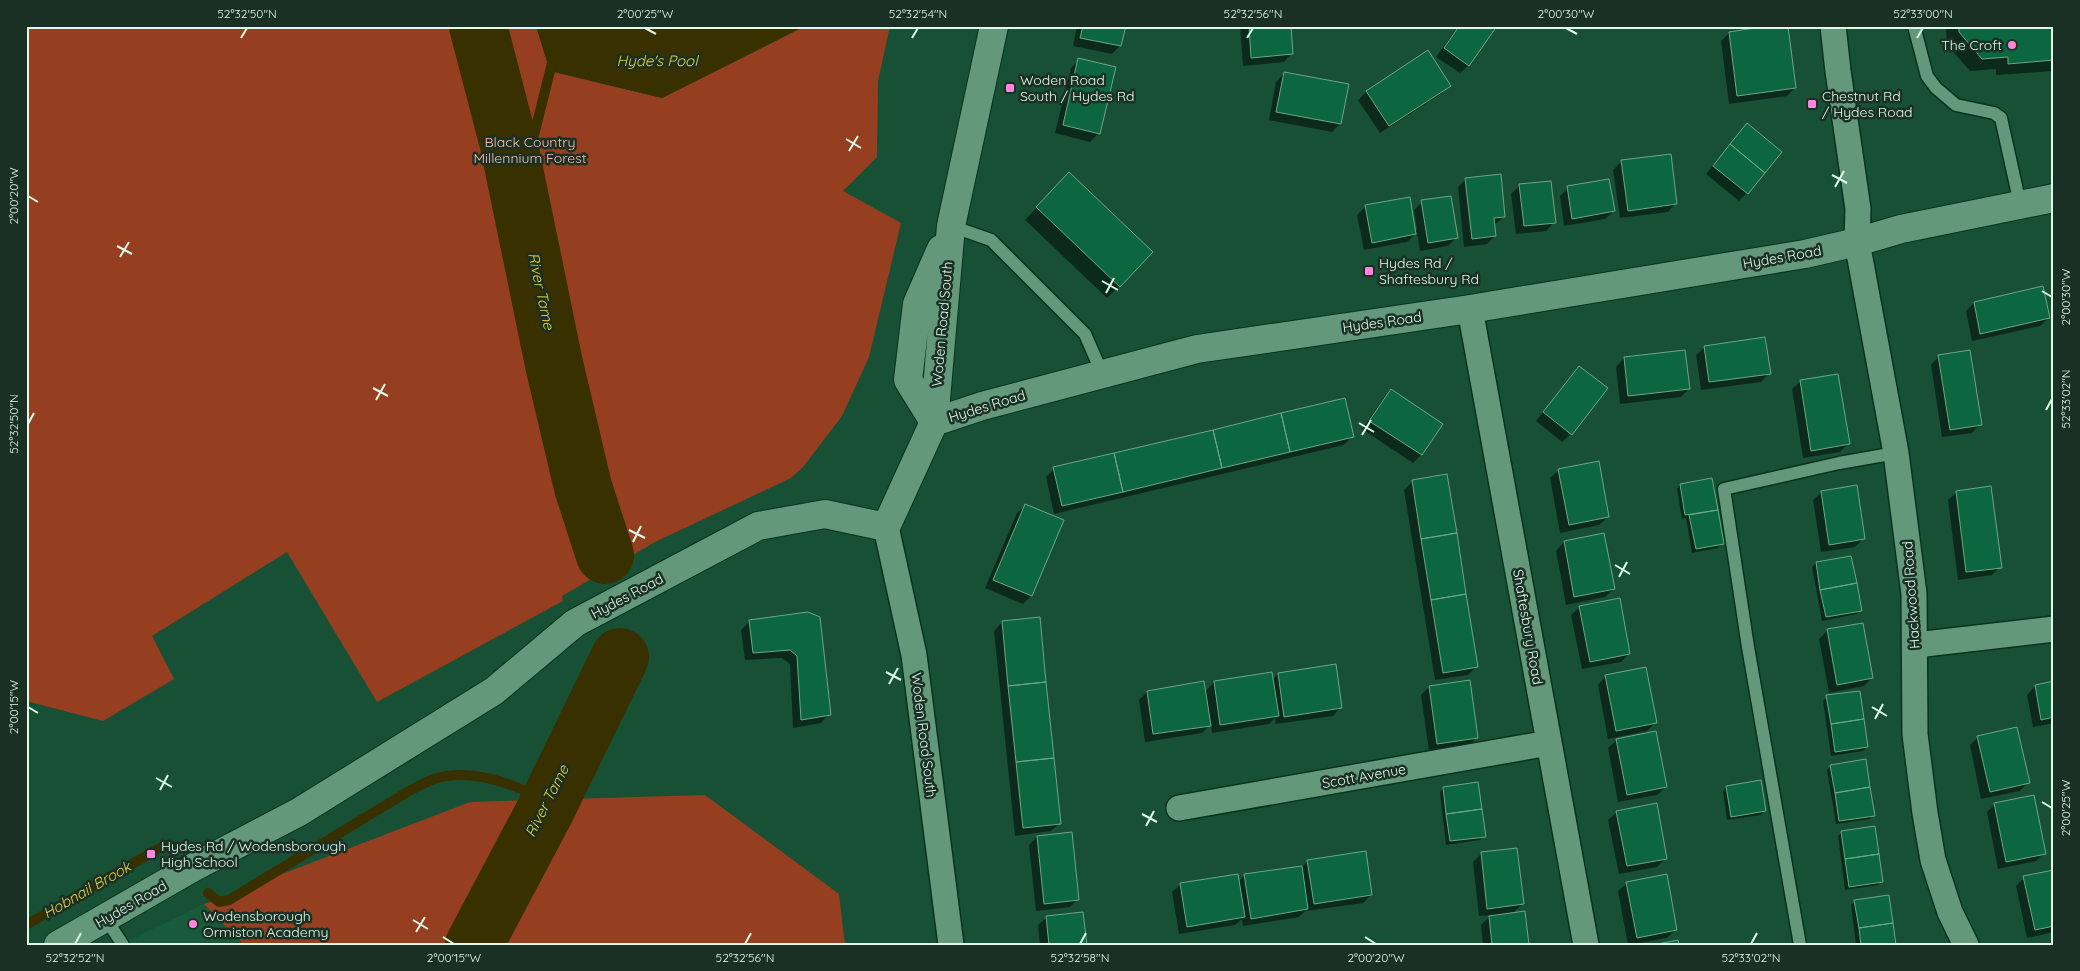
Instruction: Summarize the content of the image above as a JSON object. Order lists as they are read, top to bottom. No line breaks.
{"streets":{"street":["Hydes Road","Woden Road South","Hackwood Road","Shaftesbury Road","Scott Avenue"]},"crossings":[["Hydes Road","Woden Road South"],["Hydes Road","Hackwood Road"],["Hydes Road","Shaftesbury Road"],["Shaftesbury Road","Scott Avenue"]],"water":["Hyde's Pool","River Tame","Hobnail Brook"],"parks":["Black Country Millennium Forest"],"places":{"other":["The Croft","Wodensborough Ormiston Academy"],"transit":["Woden Road South / Hydes Rd","Chestnut Rd / Hydes Road","Hydes Rd / Shaftesbury Rd","Hydes Rd / Wodensborough High School"]},"coordinates":["52°32'50\"N","2°00'25\"W","52°32'54\"N","52°32'56\"N","2°00'30\"W","52°33'00\"N","2°00'20\"W","52°33'02\"N","2°00'15\"W","52°32'52\"N","52°32'58\"N"]}
